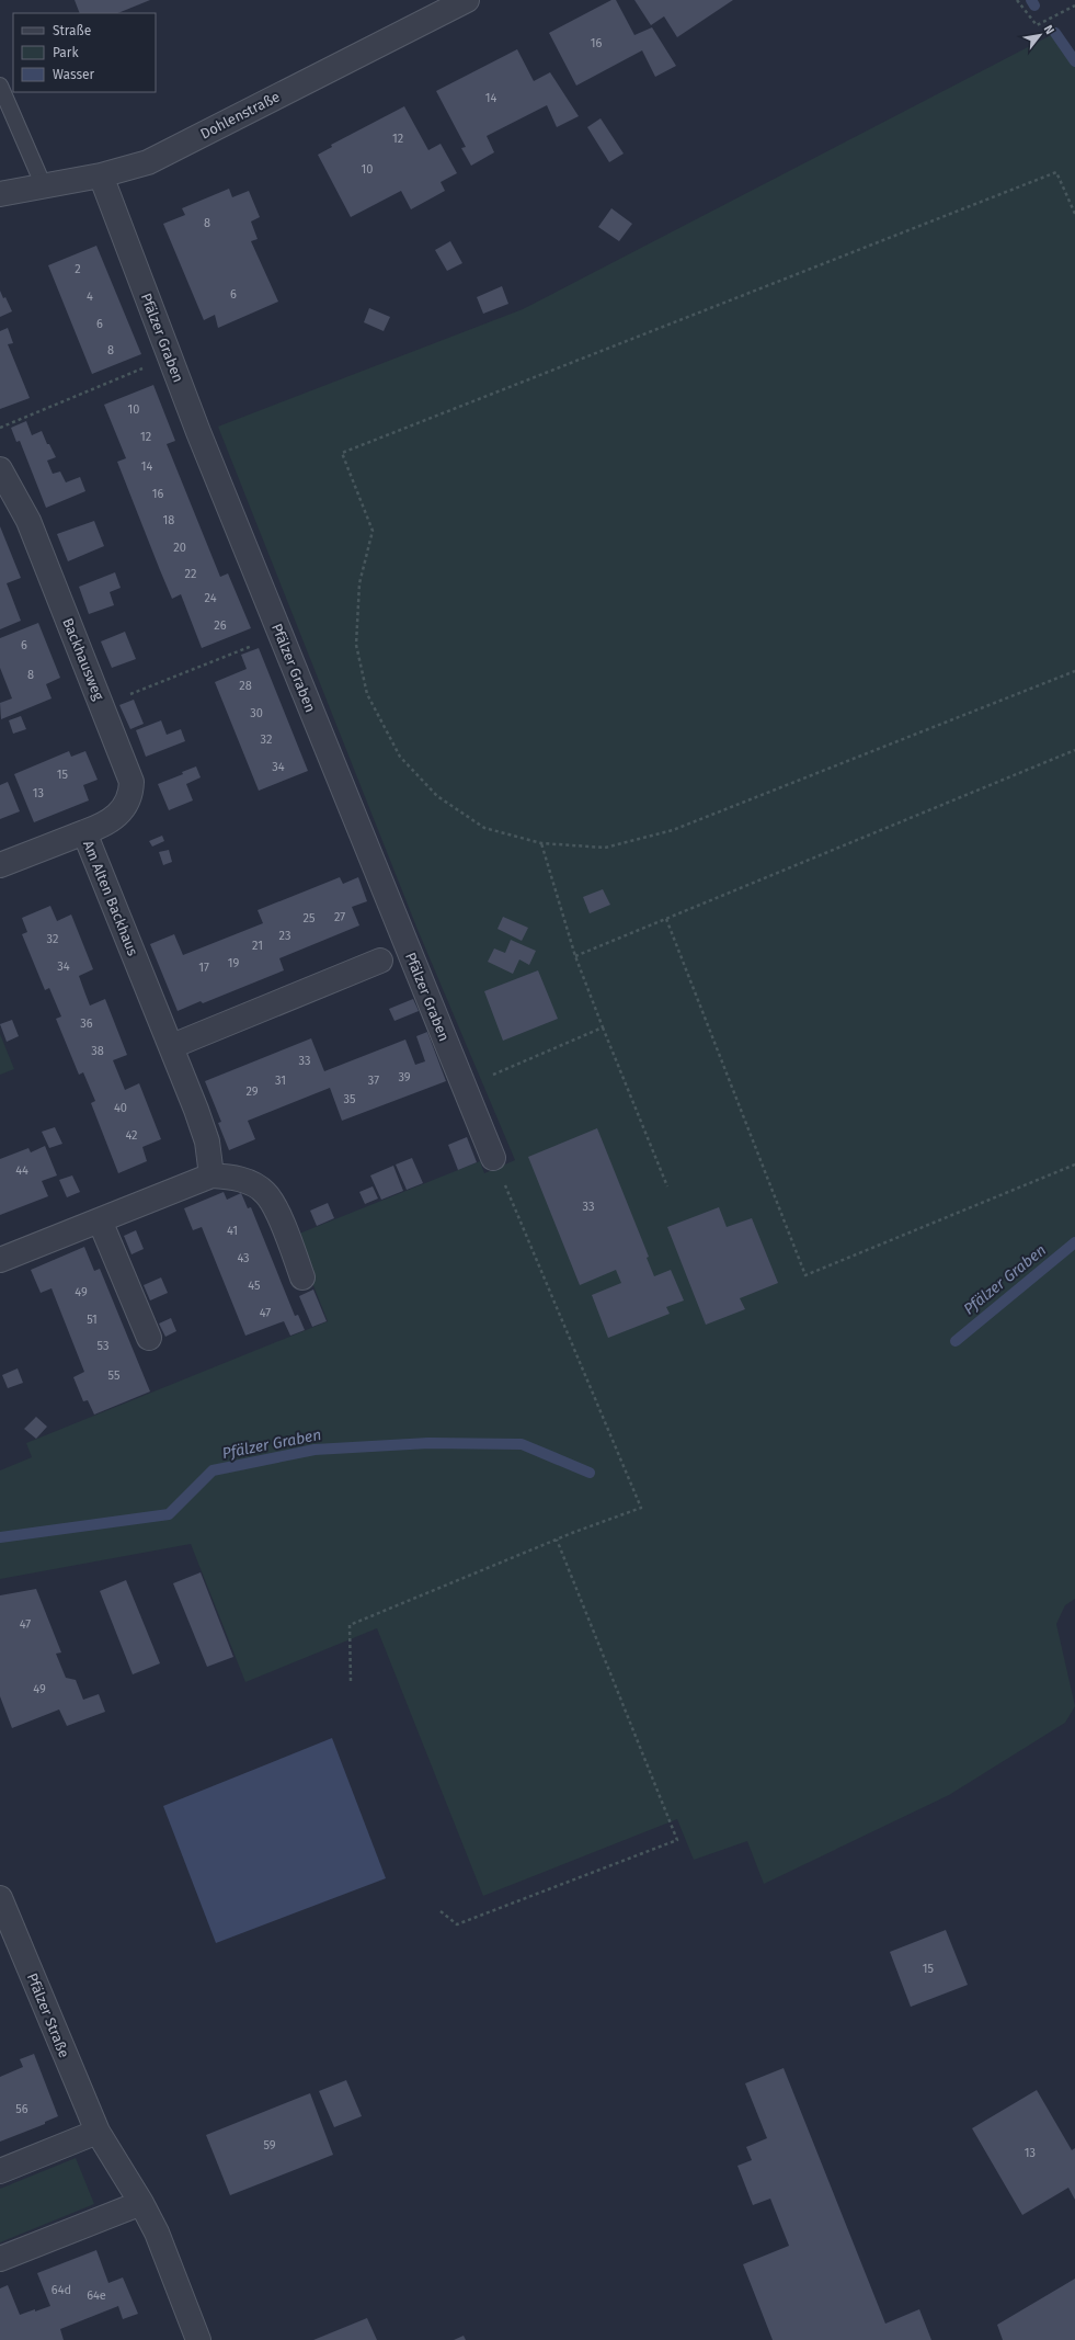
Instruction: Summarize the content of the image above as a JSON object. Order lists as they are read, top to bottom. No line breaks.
{"streets":{"street":["Dohlenstraße","Pfälzer Graben","Backhausweg","Am Alten Backhaus","Pfälzer Straße"]},"crossings":[["Dohlenstraße","Pfälzer Graben"],["Backhausweg","Am Alten Backhaus"]],"water":["Pfälzer Graben"],"house_numbers":["16","14","12","10","8","2","6","4","6","8","10","12","14","16","18","20","22","24","26","6","8","28","30","32","34","15","13","27","25","23","32","21","19","34","17","36","38","33","39","31","37","29","35","40","42","44","33","41","43","45","49","47","51","53","55","47","49","15","56","59","13","64d","64e"],"legend":["Straße","Park","Wasser"],"north":"top right"}
